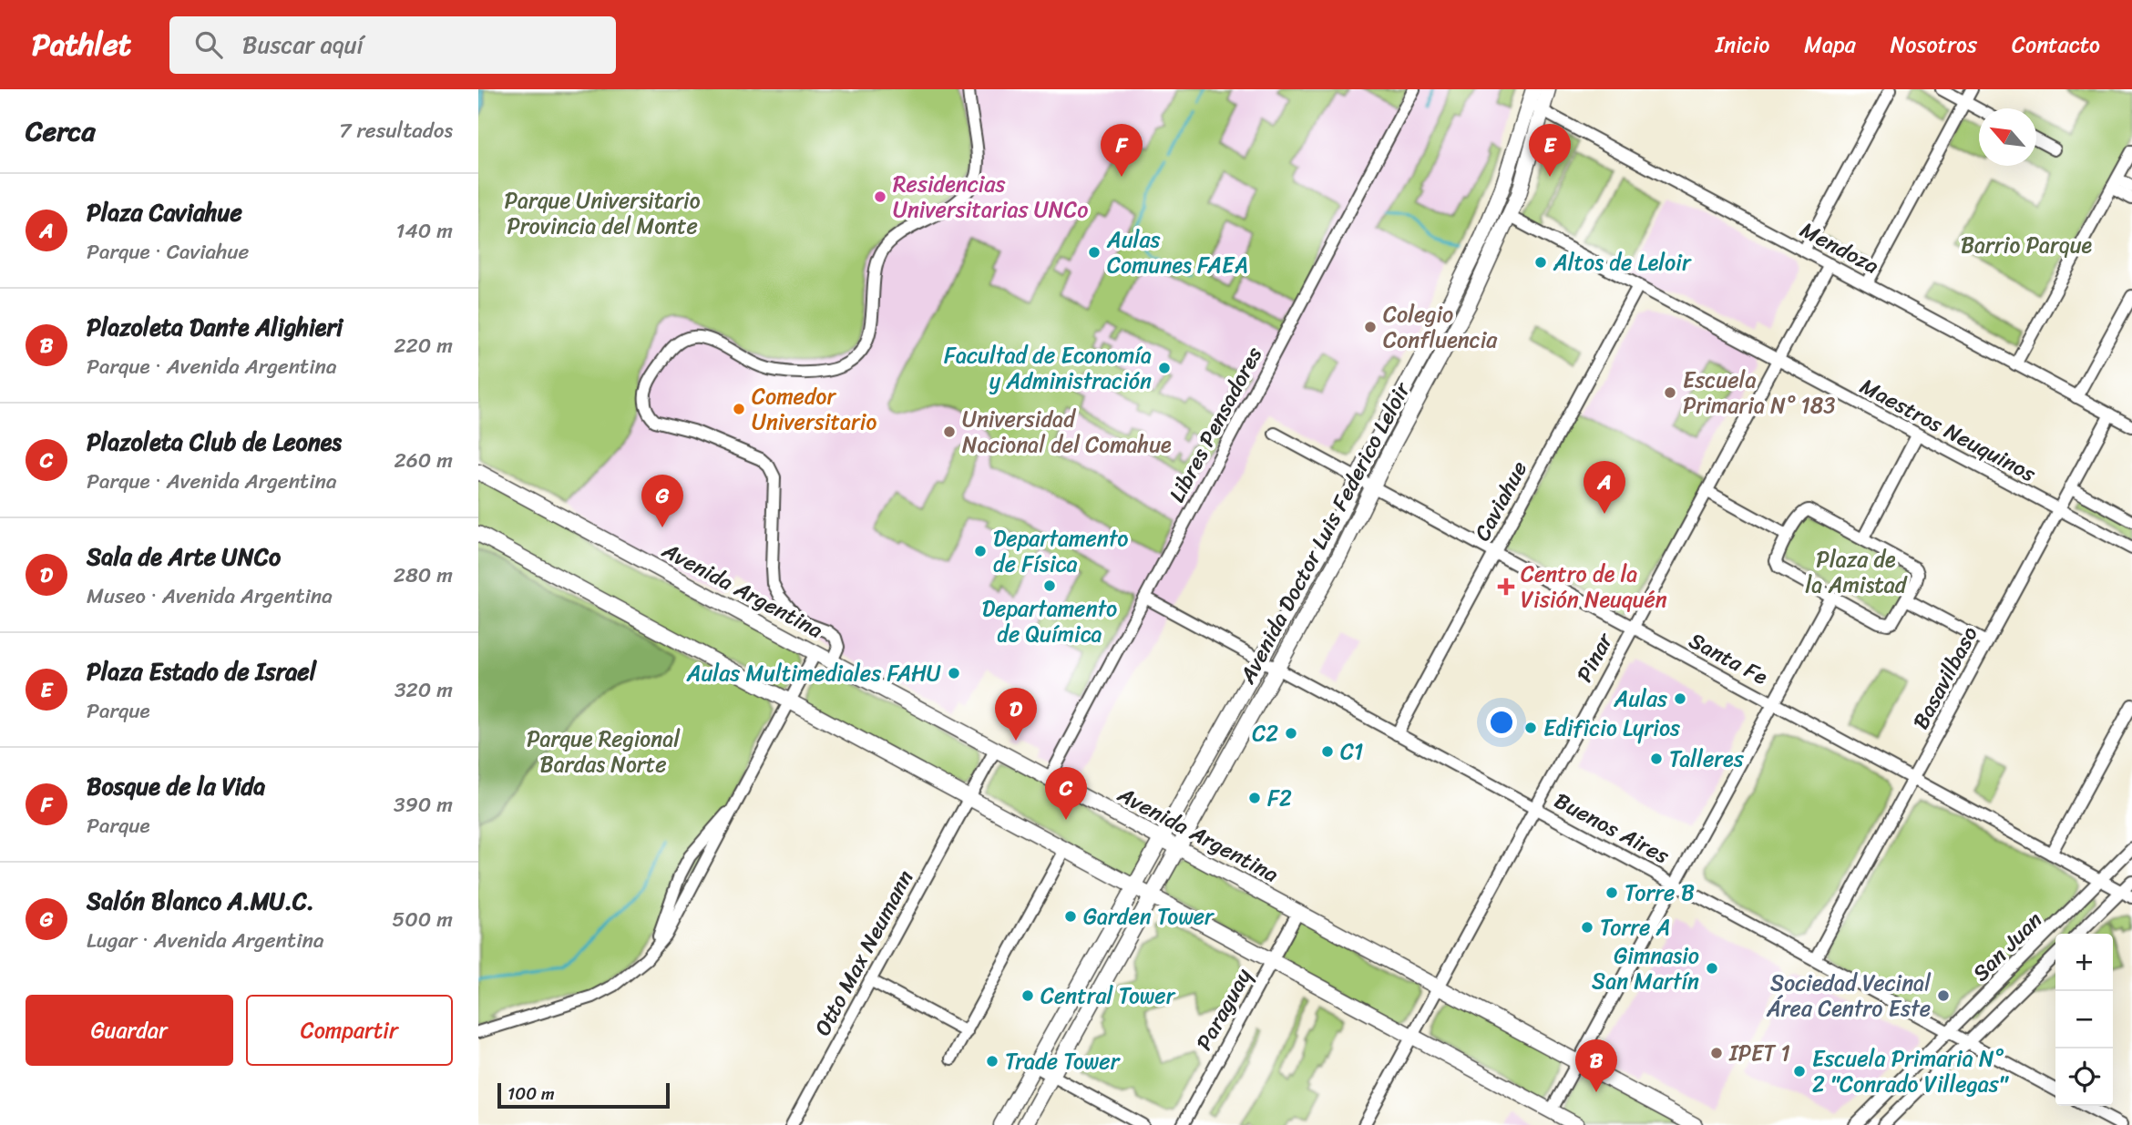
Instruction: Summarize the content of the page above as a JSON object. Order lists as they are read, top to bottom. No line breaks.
{"streets":{"main road":["Avenida Doctor Luis Federico Leloir","Avenida Argentina"],"street":["Mendoza","Libres Pensadores","Maestros Neuquinos","Caviahue","Pinar","Santa Fe","Basavilbaso","Buenos Aires","San Juan","Otto Max Neumann","Paraguay"]},"crossings":[["Mendoza","Avenida Doctor Luis Federico Leloir"],["Mendoza","Pinar"],["Mendoza","Basavilbaso"],["Libres Pensadores","Avenida Argentina"],["Libres Pensadores","Buenos Aires"],["Maestros Neuquinos","Caviahue"],["Maestros Neuquinos","Avenida Doctor Luis Federico Leloir"],["Maestros Neuquinos","Pinar"],["Maestros Neuquinos","Basavilbaso"],["Caviahue","Santa Fe"],["Caviahue","Buenos Aires"],["Avenida Doctor Luis Federico Leloir","Avenida Argentina"],["Avenida Doctor Luis Federico Leloir","Santa Fe"],["Avenida Doctor Luis Federico Leloir","Buenos Aires"],["Avenida Argentina","Pinar"],["Avenida Argentina","Otto Max Neumann"],["Avenida Argentina","Paraguay"],["Pinar","Santa Fe"],["Pinar","Buenos Aires"],["Santa Fe","Basavilbaso"],["Santa Fe","San Juan"],["Basavilbaso","Buenos Aires"],["Buenos Aires","San Juan"]],"parks":["Parque Universitario Provincia del Monte","Barrio Parque","Plaza de la Amistad","Parque Regional Bardas Norte"],"places":{"other":["Residencias Universitarias UNCo","Aulas Comunes FAEA","Altos de Leloir","Colegio Confluencia","Facultad de Economía y Administración","Escuela Primaria N° 183","Comedor Universitario","Universidad Nacional del Comahue","Departamento de Física","Departamento de Química","Aulas Multimediales FAHU","Aulas","Edificio Lyrios","C2","C1","Talleres","F2","Torre B","Garden Tower","Torre A","Gimnasio San Martín","Central Tower","Sociedad Vecinal Área Centro Este","IPET 1","Trade Tower","Escuela Primaria N° 2 \"Conrado Villegas\""],"health":["Centro de la Visión Neuquén"]},"scale_bar":"100 m","north":"top left","page":{"header":"Pathlet","search":"Buscar aquí","nav":["Inicio","Mapa","Nosotros","Contacto"],"heading":["Cerca","7 resultados"],"pins":["E","F","A","G","D","C","B"],"list":[{"mark":"A","name":"Plaza Caviahue","note":"Parque · Caviahue","value":"140 m"},{"mark":"B","name":"Plazoleta Dante Alighieri","note":"Parque · Avenida Argentina","value":"220 m"},{"mark":"C","name":"Plazoleta Club de Leones","note":"Parque · Avenida Argentina","value":"260 m"},{"mark":"D","name":"Sala de Arte UNCo","note":"Museo · Avenida Argentina","value":"280 m"},{"mark":"E","name":"Plaza Estado de Israel","note":"Parque","value":"320 m"},{"mark":"F","name":"Bosque de la Vida","note":"Parque","value":"390 m"},{"mark":"G","name":"Salón Blanco A.MU.C.","note":"Lugar · Avenida Argentina","value":"500 m"}],"map_buttons":["+","−"],"buttons":["Guardar","Compartir"],"scale":"100 m"}}
